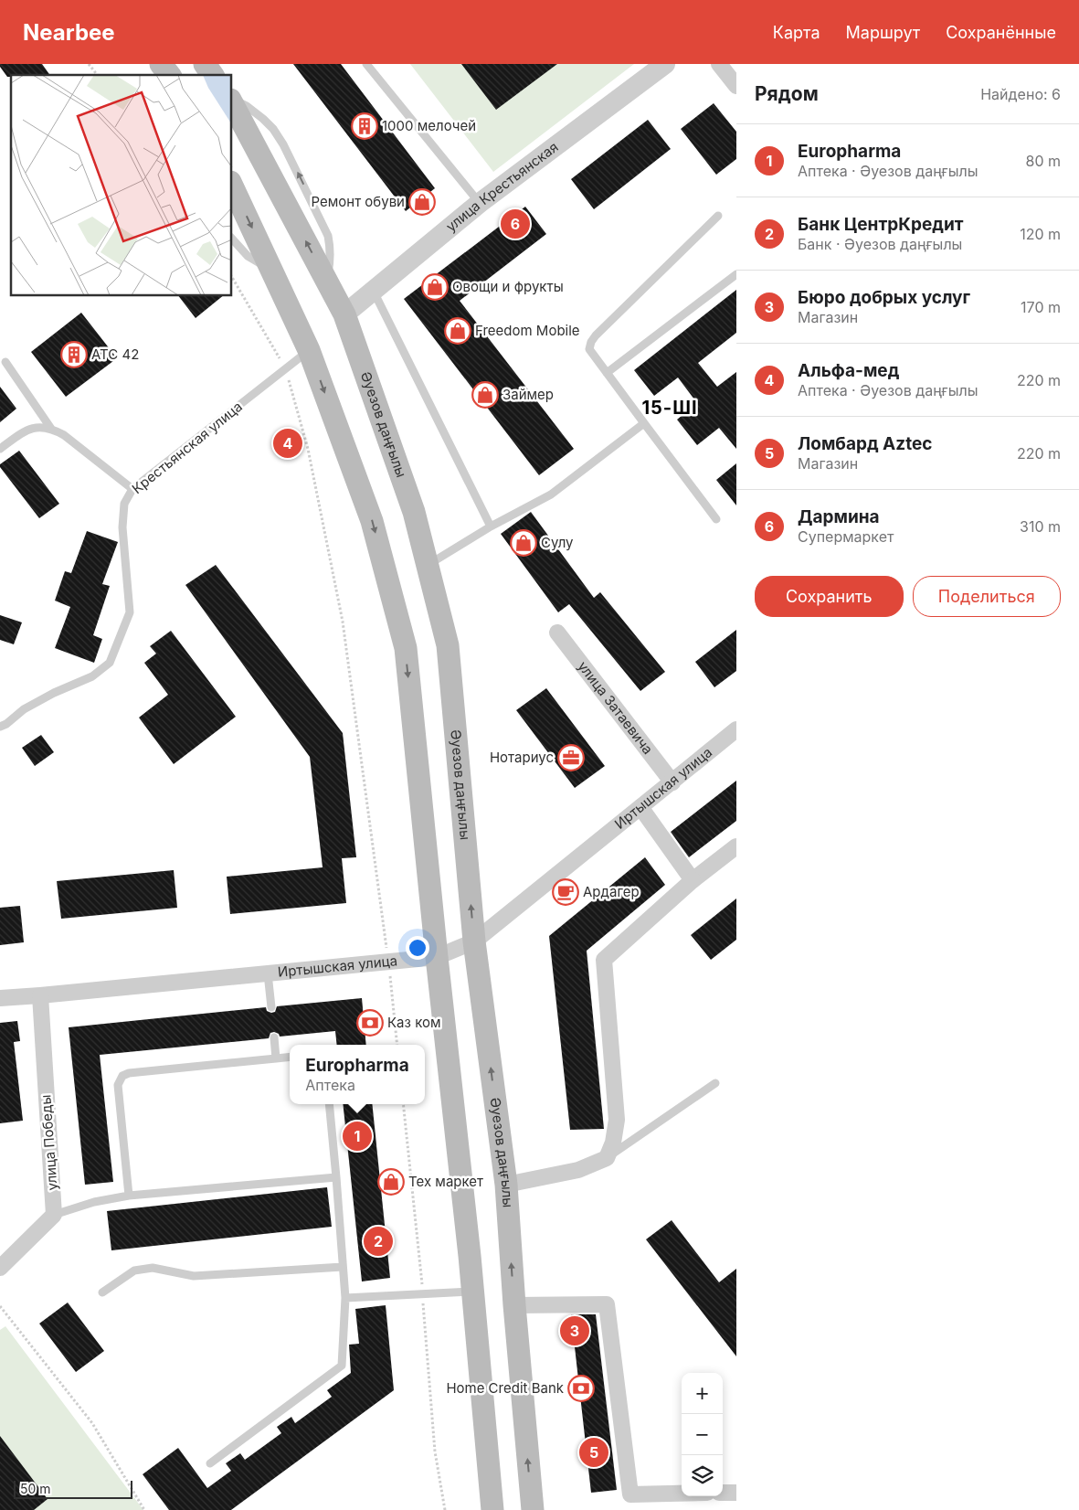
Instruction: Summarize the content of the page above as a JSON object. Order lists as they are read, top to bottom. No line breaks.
{"streets":{"main road":["Әуезов даңғылы"],"street":["улица Крестьянская","улица Затаевича","Иртышская улица","улица Победы"],"lane":["Крестьянская улица"]},"crossings":[["улица Крестьянская","Әуезов даңғылы"],["Әуезов даңғылы","Иртышская улица"],["улица Затаевича","Иртышская улица"],["Иртышская улица","улица Победы"]],"districts":["15-ШІ"],"places":{"building":["1000 мелочей","АТС 42"],"shop":["Ремонт обуви","Овощи и фрукты","Freedom Mobile","Займер","Сулу","Тех маркет"],"office":["Нотариус"],"cafe":["Ардагер"],"bank":["Каз ком","Home Credit Bank"]},"scale_bar":"50 m","page":{"header":"Nearbee","nav":["Карта","Маршрут","Сохранённые"],"heading":["Рядом","Найдено: 6"],"list":[{"mark":"1","name":"Europharma","note":"Аптека · Әуезов даңғылы","value":"80 m"},{"mark":"2","name":"Банк ЦентрКредит","note":"Банк · Әуезов даңғылы","value":"120 m"},{"mark":"3","name":"Бюро добрых услуг","note":"Магазин","value":"170 m"},{"mark":"4","name":"Альфа-мед","note":"Аптека · Әуезов даңғылы","value":"220 m"},{"mark":"5","name":"Ломбард Aztec","note":"Магазин","value":"220 m"},{"mark":"6","name":"Дармина","note":"Супермаркет","value":"310 m"}],"pins":["6","4","1","2","3","5"],"buttons":["Сохранить","Поделиться"],"popup":["Europharma","Аптека"],"map_buttons":["+","−"],"scale":"50 m"}}
